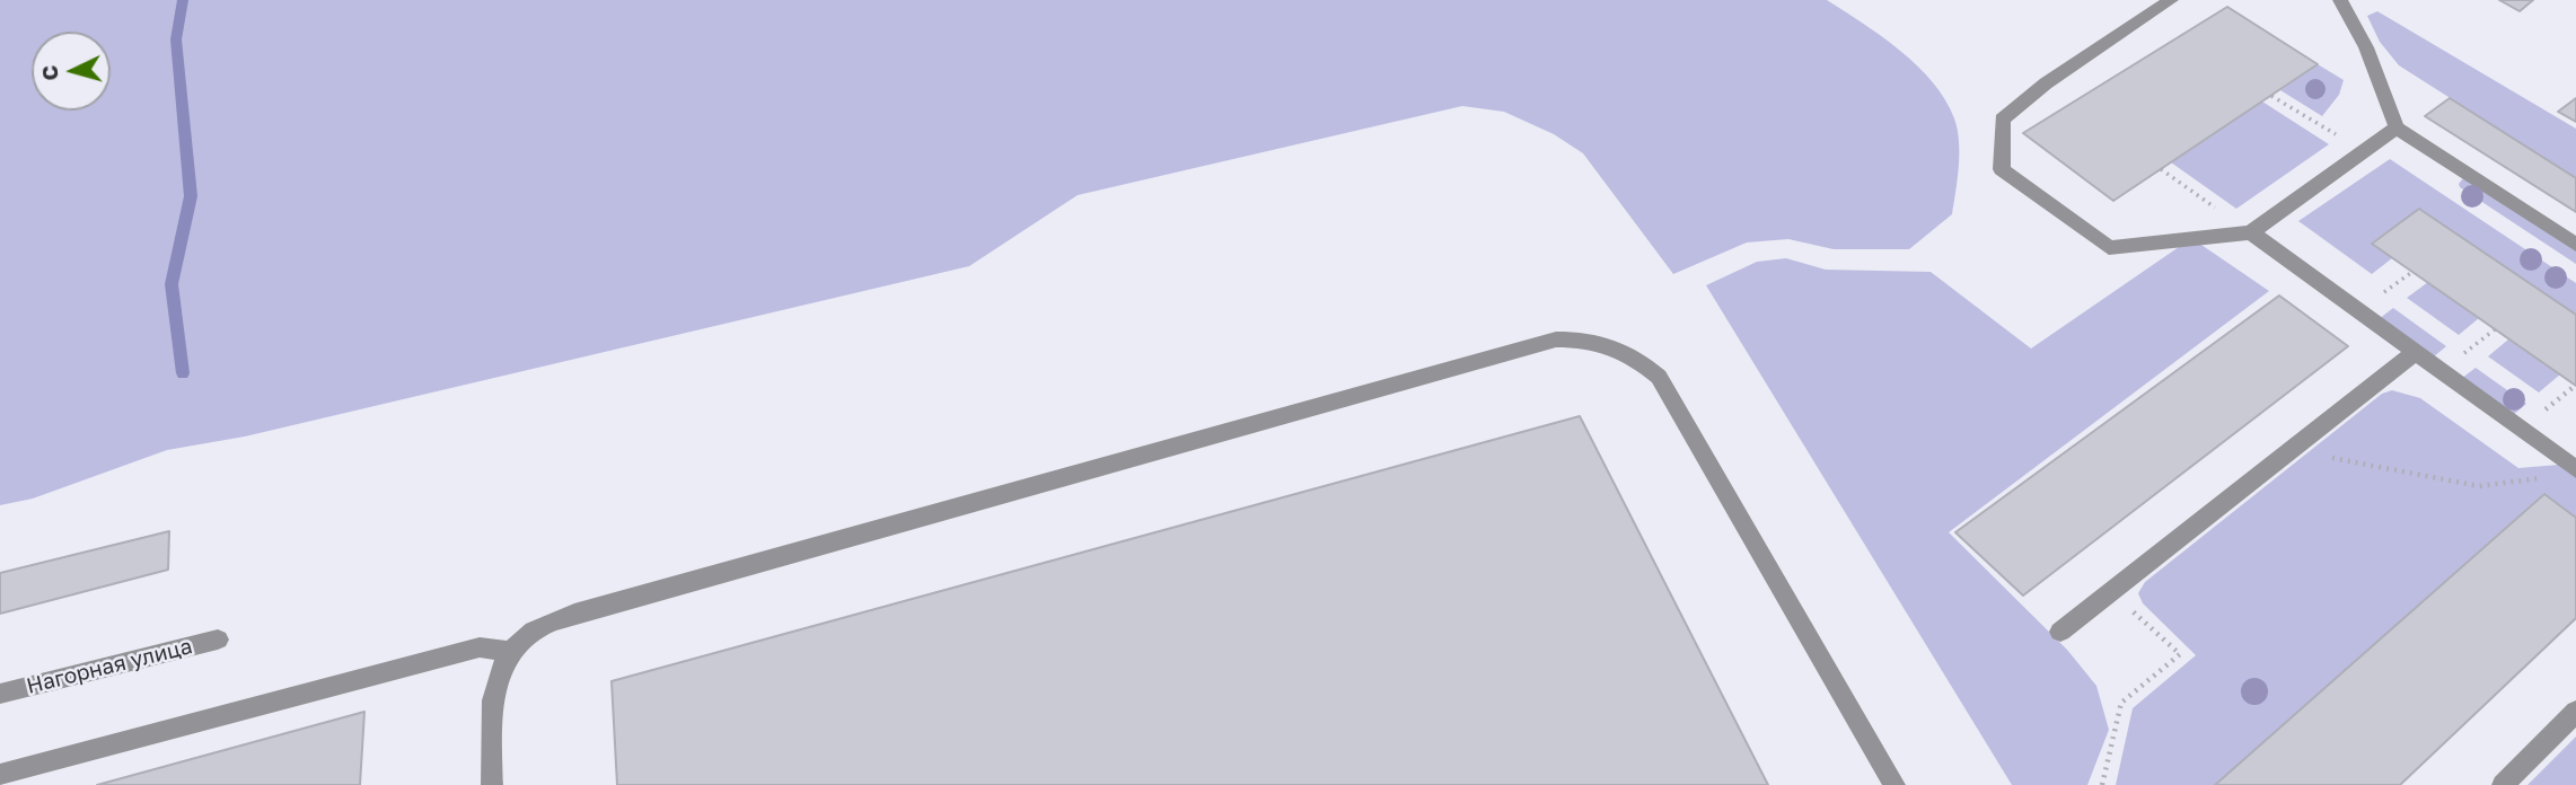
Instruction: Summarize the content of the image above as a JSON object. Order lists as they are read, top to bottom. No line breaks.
{"streets":{"street":["Нагорная улица"]},"north":"left"}
